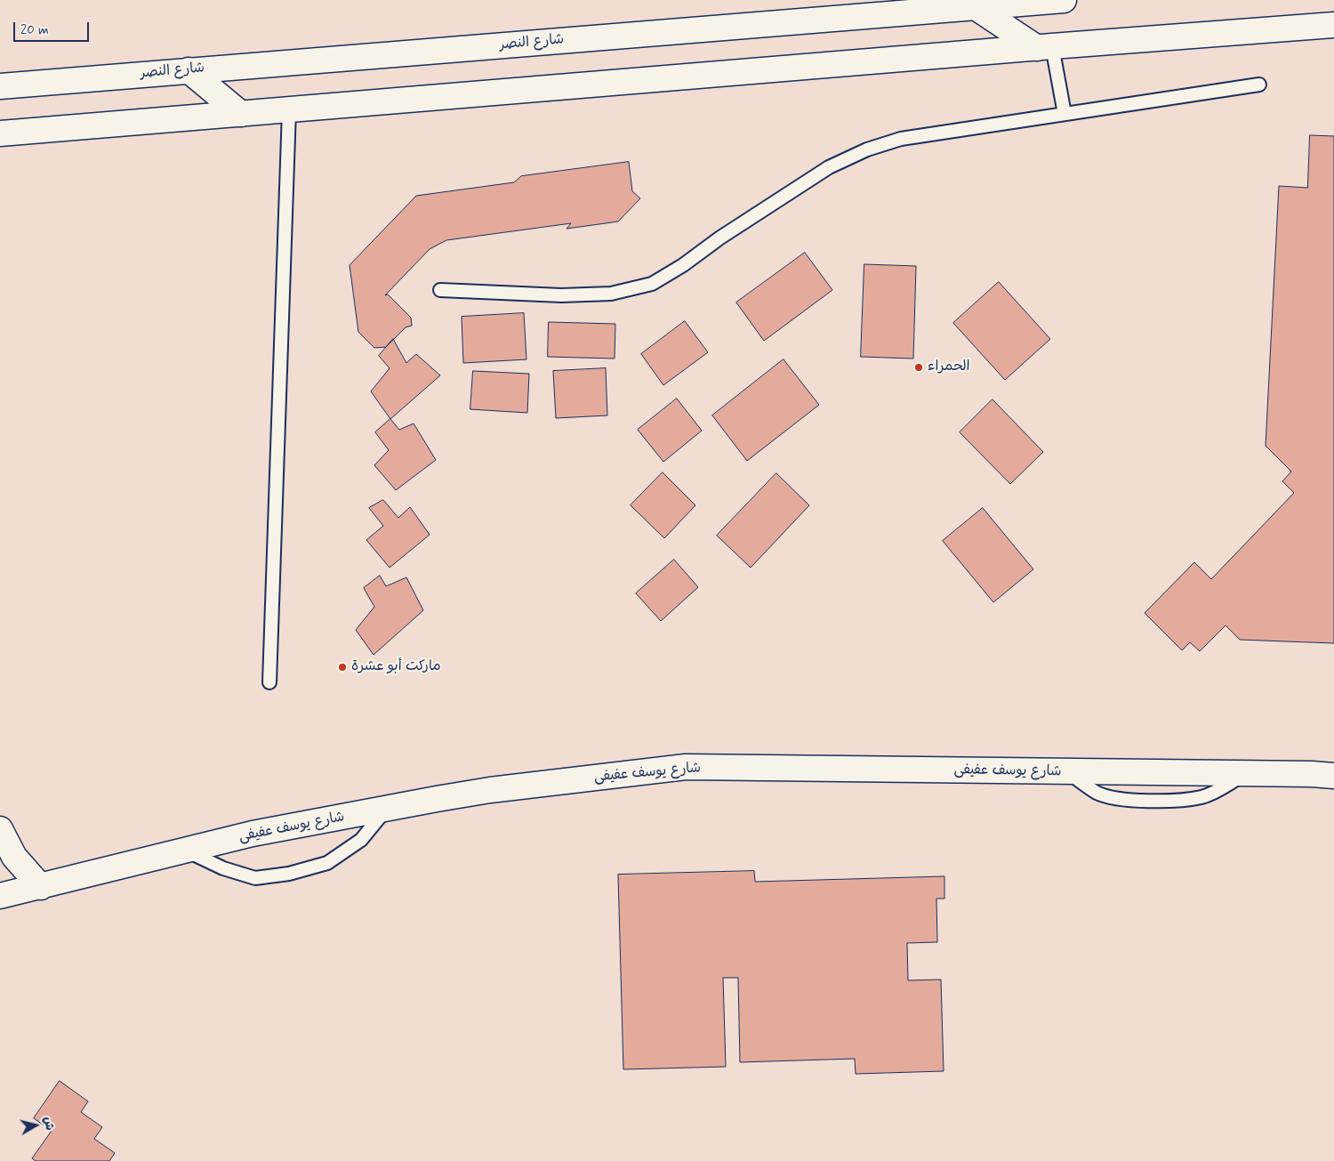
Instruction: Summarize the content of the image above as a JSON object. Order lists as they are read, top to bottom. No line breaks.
{"streets":{"street":["شارع النصر","شارع يوسف عفيفى"]},"places":["الحمراء","ماركت أبو عشرة"],"scale_bar":"20 m","north":"right"}
